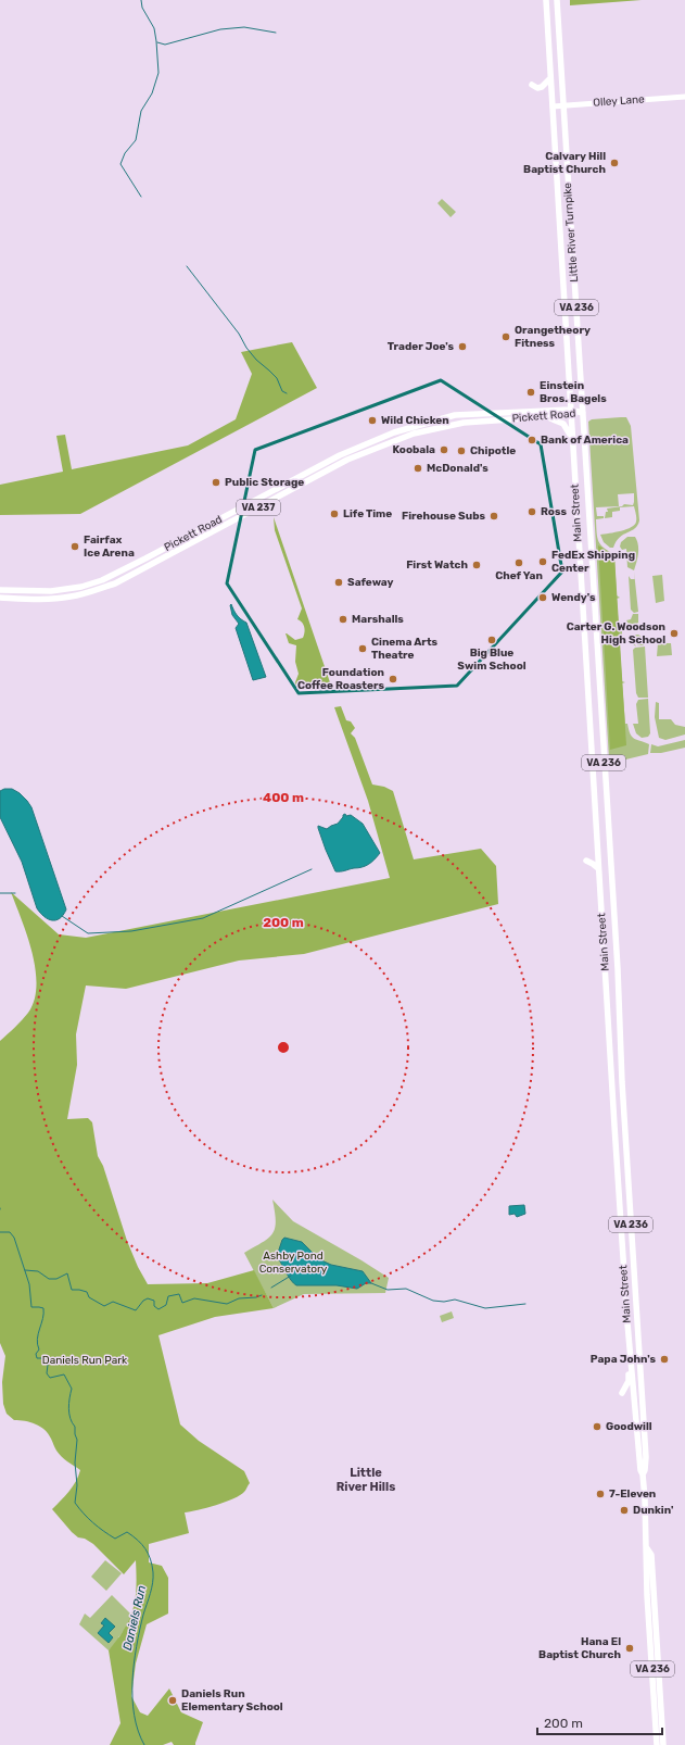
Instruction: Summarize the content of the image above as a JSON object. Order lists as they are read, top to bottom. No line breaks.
{"streets":{"main road":["Olley Lane","Little River Turnpike","VA 236","Pickett Road","VA 237","Main Street"]},"crossings":[["Olley Lane","Little River Turnpike"],["Little River Turnpike","Pickett Road"],["Little River Turnpike","Main Street"],["Pickett Road","Main Street"]],"districts":["Little River Hills"],"water":["Daniels Run"],"parks":["Ashby Pond Conservatory","Daniels Run Park"],"places":["Calvary Hill Baptist Church","Orangetheory Fitness","Trader Joe's","Einstein Bros. Bagels","Wild Chicken","Bank of America","Koobala","Chipotle","McDonald's","Public Storage","Ross","Life Time","Firehouse Subs","Fairfax Ice Arena","FedEx Shipping Center","Chef Yan","First Watch","Safeway","Wendy's","Marshalls","Carter G. Woodson High School","Big Blue Swim School","Cinema Arts Theatre","Foundation Coffee Roasters","Papa John's","Goodwill","7-Eleven","Dunkin'","Hana El Baptist Church","Daniels Run Elementary School"],"scale_bar":"200 m","rings":["400 m","200 m"]}
